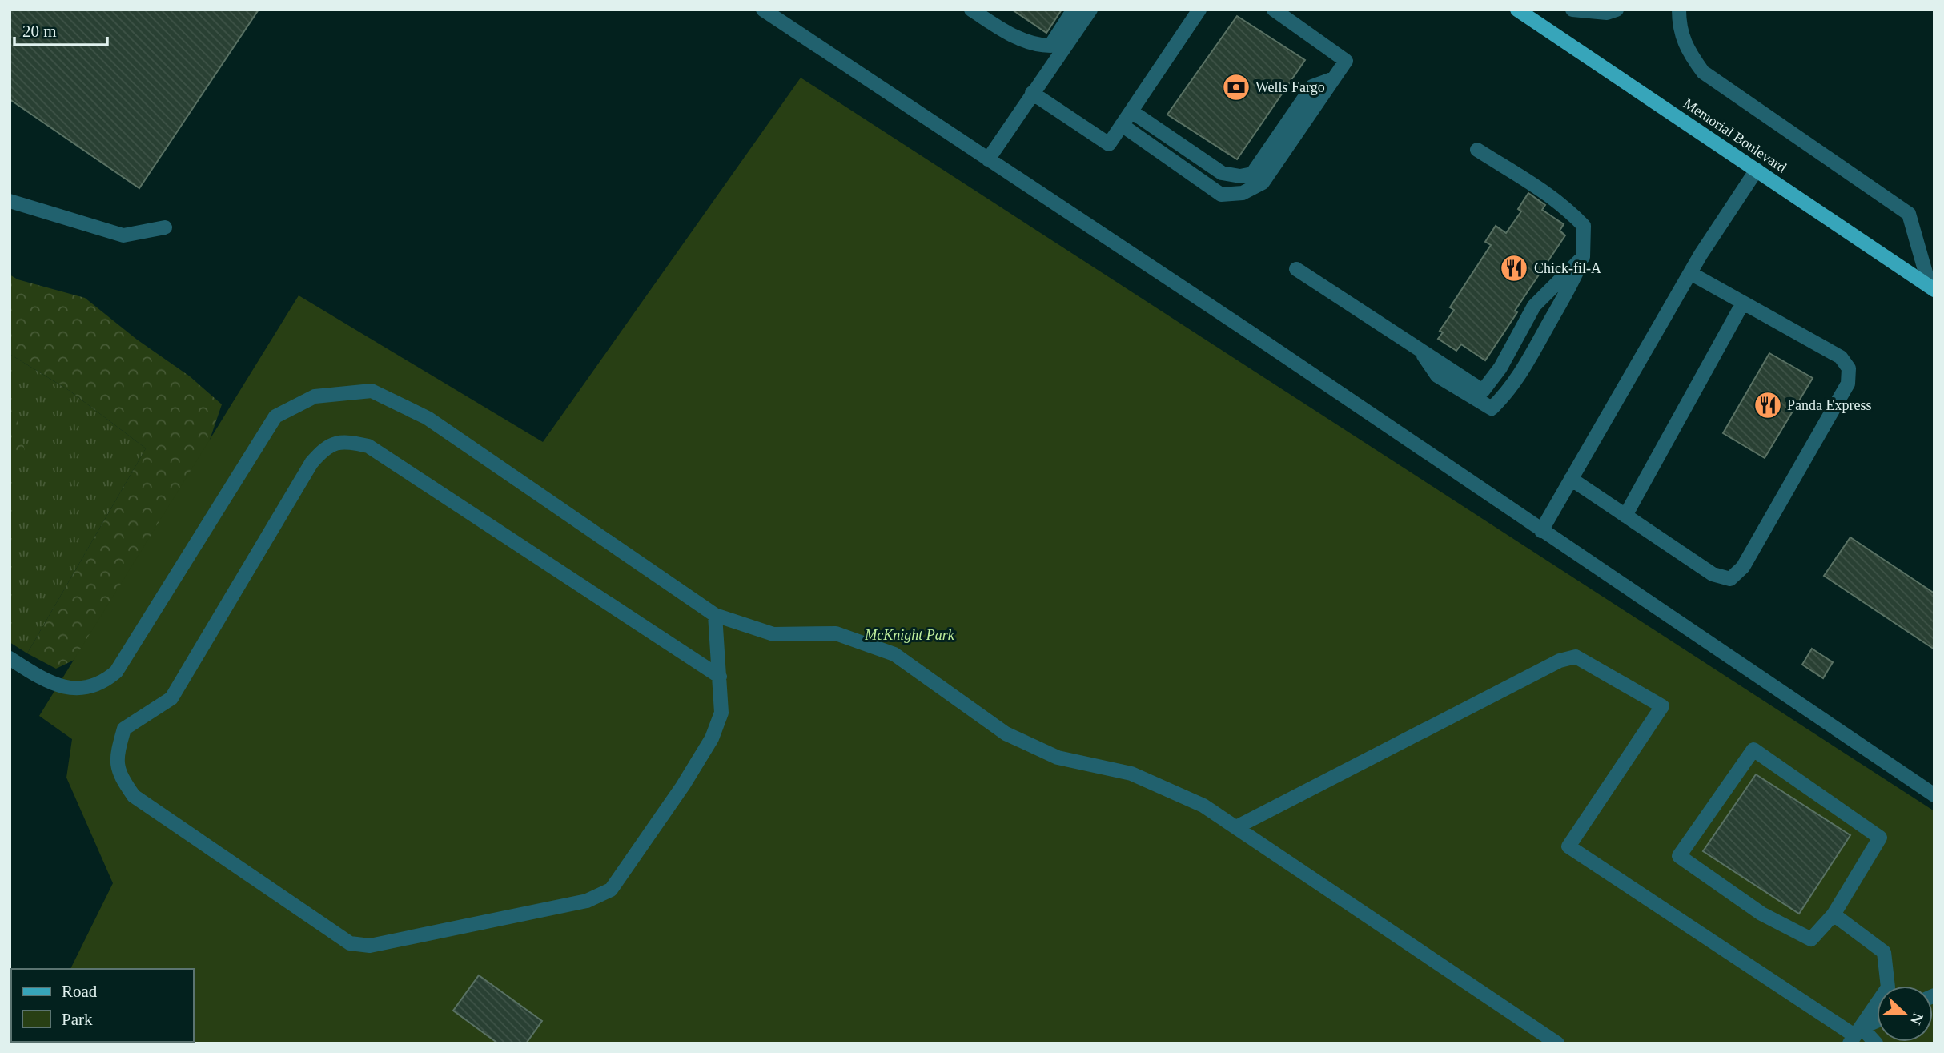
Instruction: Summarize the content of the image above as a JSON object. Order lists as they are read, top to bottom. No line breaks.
{"streets":{"main road":["Memorial Boulevard"]},"parks":["McKnight Park"],"places":{"bank":["Wells Fargo"],"restaurant":["Chick-fil-A","Panda Express"]},"legend":["Road","Park"],"scale_bar":"20 m","north":"right"}
